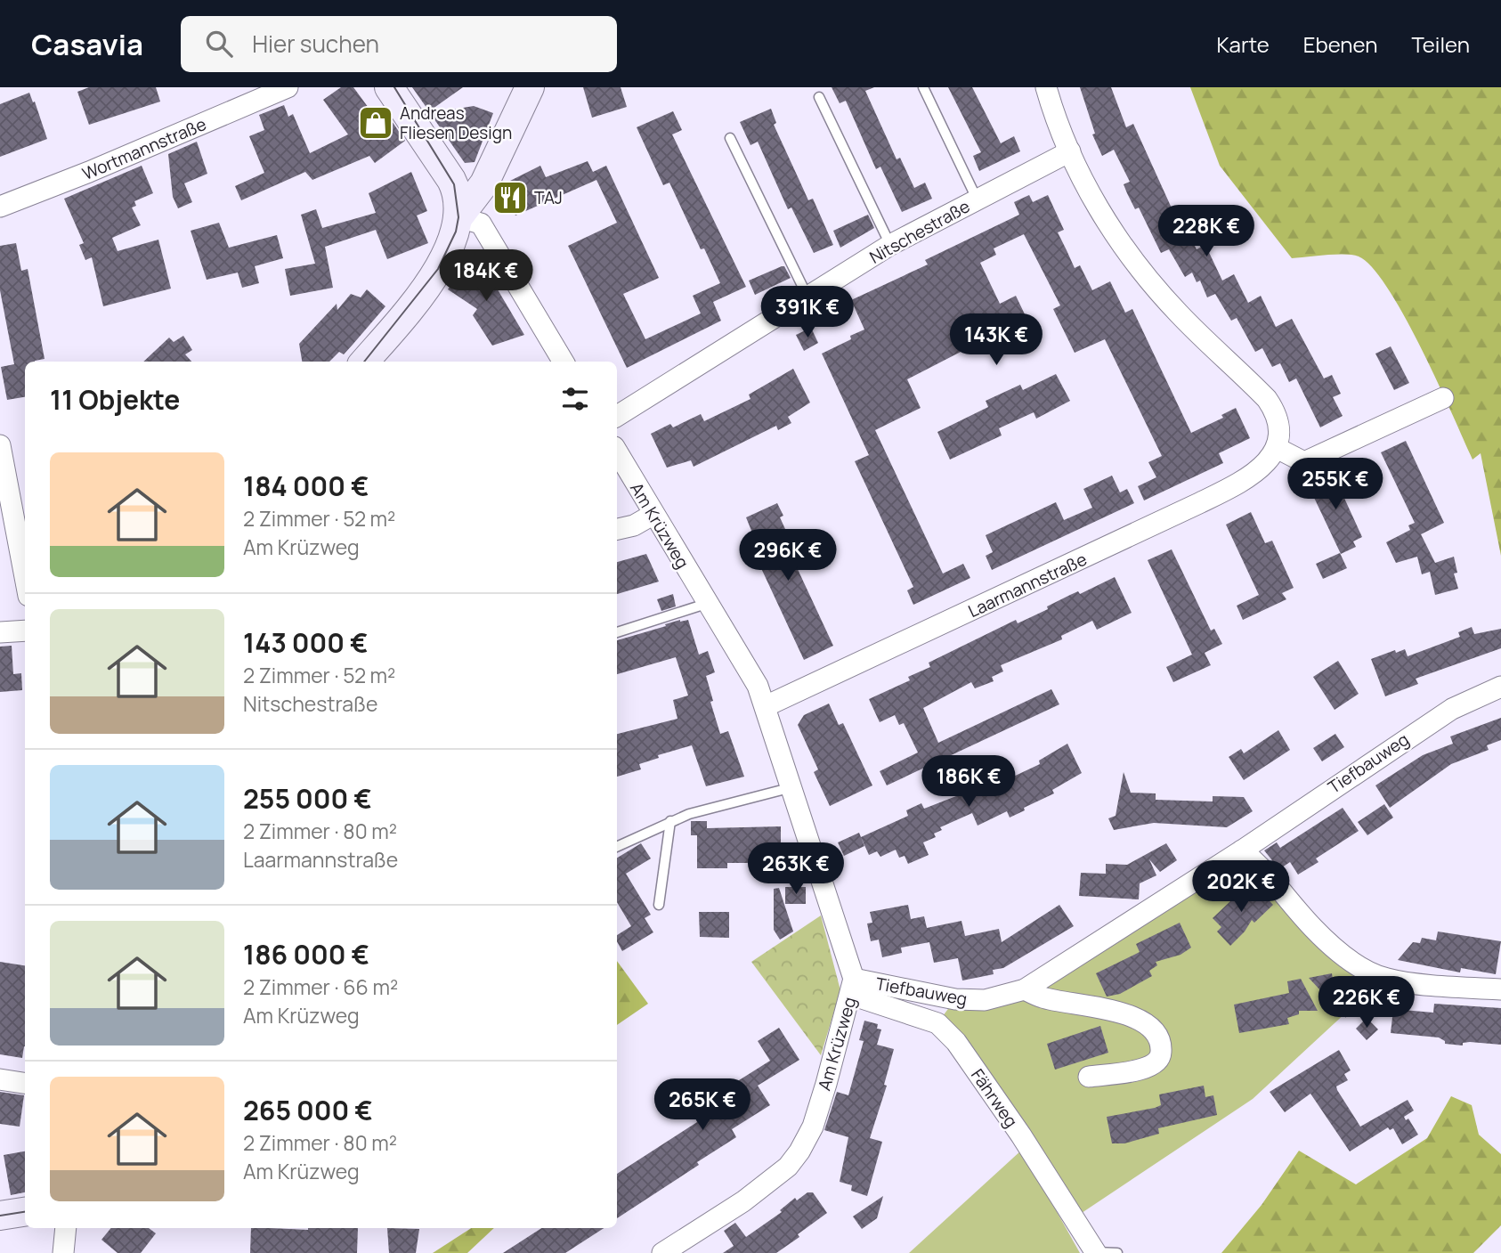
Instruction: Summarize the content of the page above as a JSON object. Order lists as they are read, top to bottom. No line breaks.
{"streets":{"street":["Wortmannstraße","Nitschestraße","Am Krüzweg","Laarmannstraße","Tiefbauweg","Fährweg"]},"crossings":[["Am Krüzweg","Laarmannstraße"],["Am Krüzweg","Tiefbauweg"],["Am Krüzweg","Fährweg"],["Tiefbauweg","Fährweg"]],"places":{"shop":["Andreas Fliesen Design"],"restaurant":["TAJ"]},"page":{"header":"Casavia","search":"Hier suchen","nav":["Karte","Ebenen","Teilen"],"price":["228K €","184K €","391K €","143K €","255K €","296K €","186K €","263K €","202K €","226K €","265K €"],"heading":"11 Objekte","list":[{"name":"184 000 €","note":"2 Zimmer · 52 m² · Am Krüzweg"},{"name":"143 000 €","note":"2 Zimmer · 52 m² · Nitschestraße"},{"name":"255 000 €","note":"2 Zimmer · 80 m² · Laarmannstraße"},{"name":"186 000 €","note":"2 Zimmer · 66 m² · Am Krüzweg"},{"name":"265 000 €","note":"2 Zimmer · 80 m² · Am Krüzweg"}]}}
